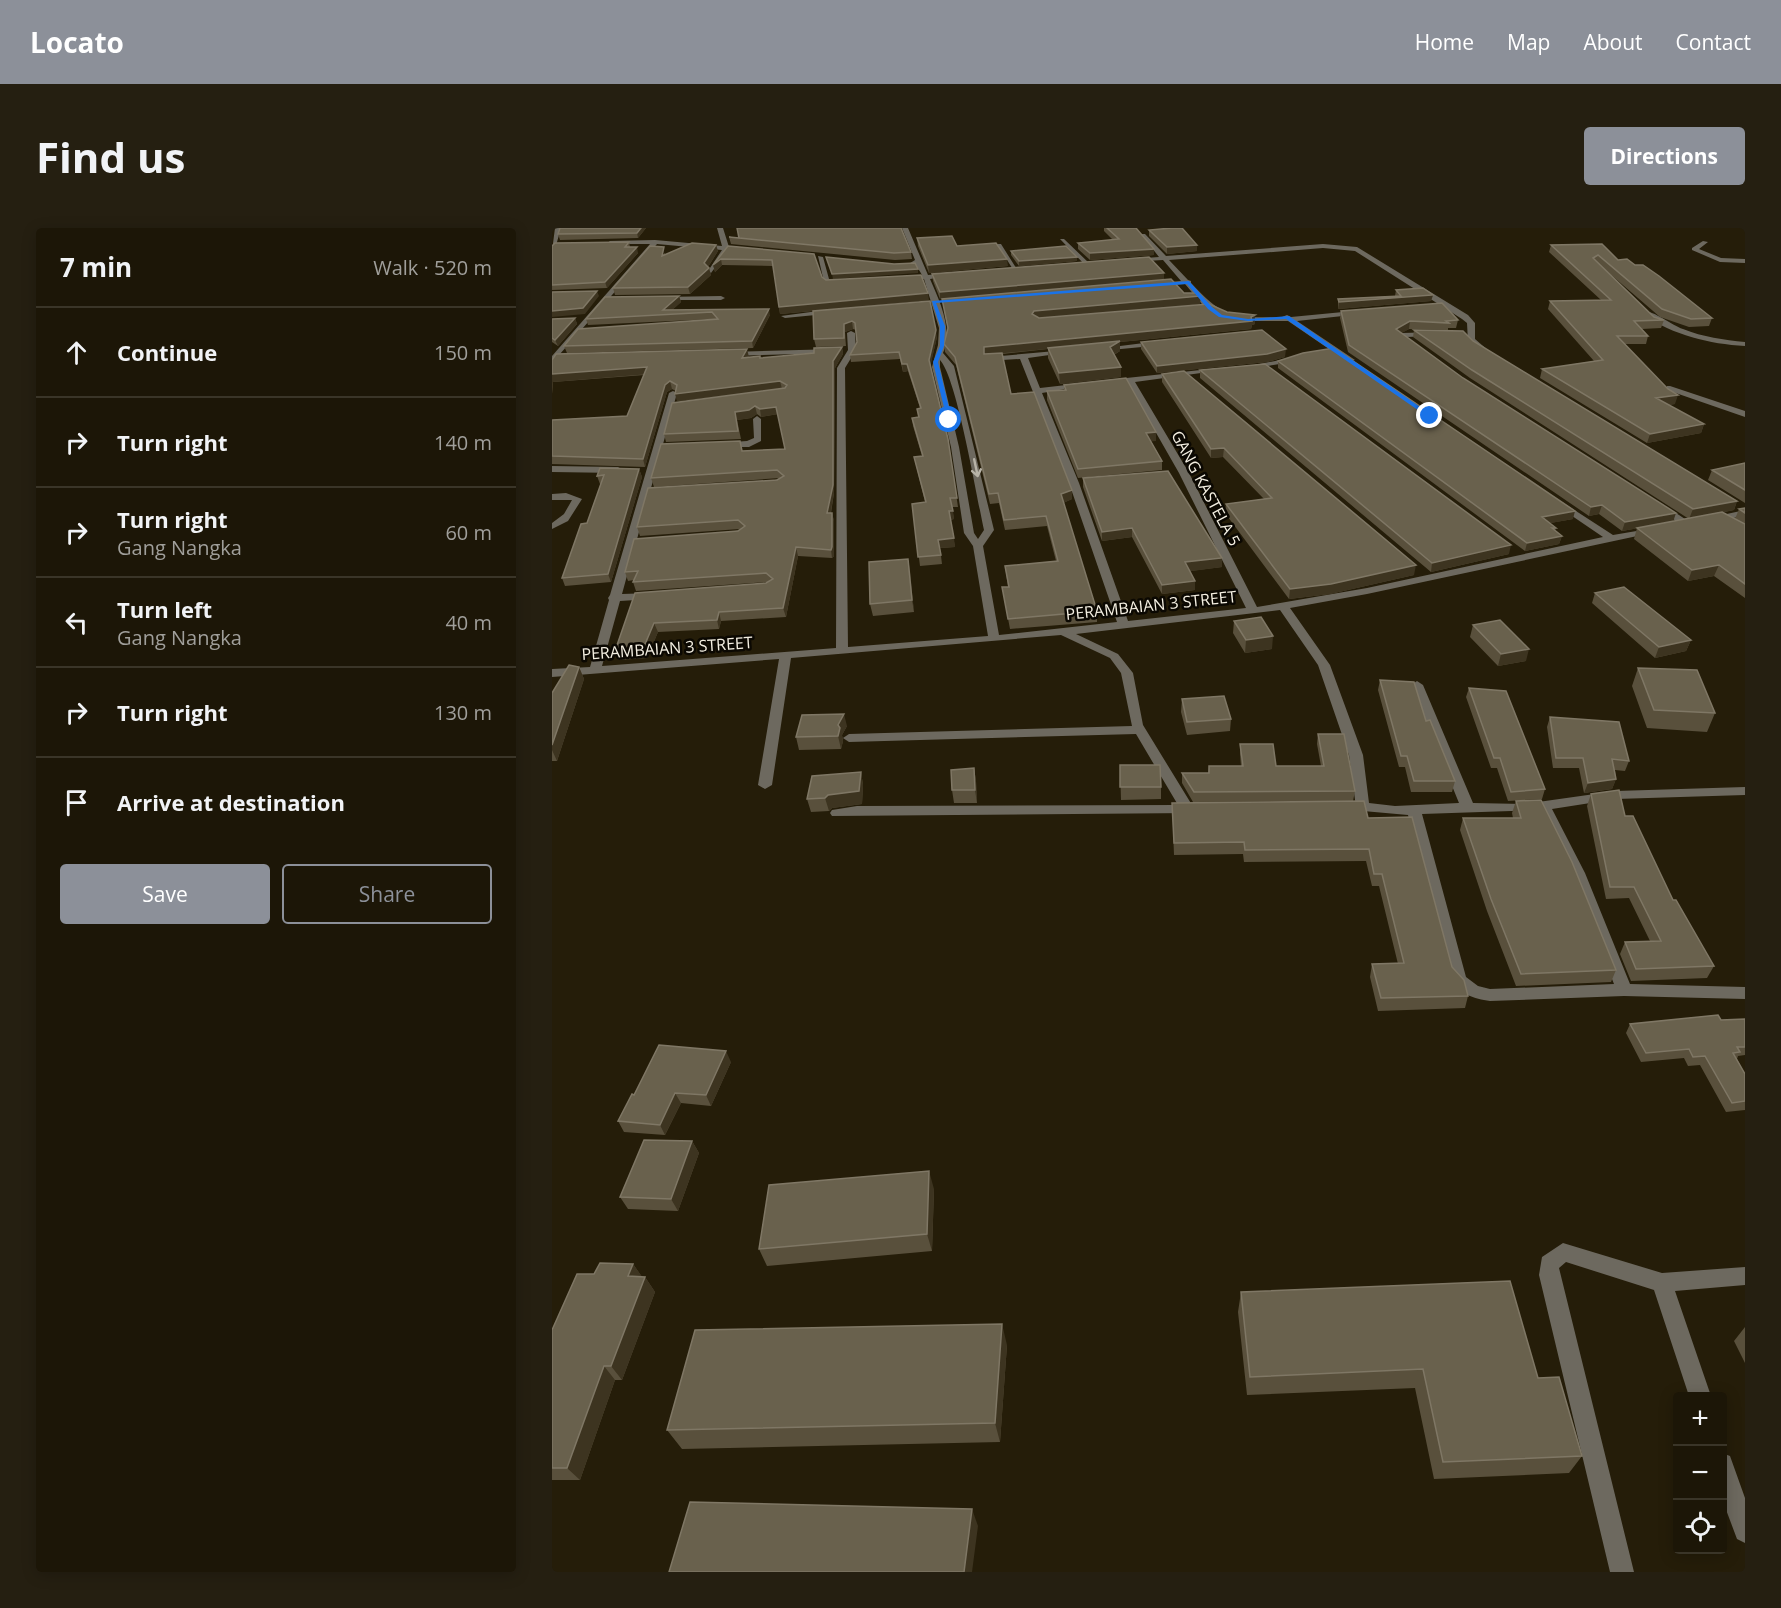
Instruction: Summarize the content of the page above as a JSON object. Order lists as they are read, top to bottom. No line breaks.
{"streets":{"street":["GANG KASTELA 5","PERAMBAIAN 3 STREET"]},"crossings":[["GANG KASTELA 5","PERAMBAIAN 3 STREET"]],"page":{"header":"Locato","nav":["Home","Map","About","Contact"],"buttons":["Directions",["Save","Share"]],"title":"Find us","heading":["7 min","Walk · 520 m"],"list":[["Continue","150 m"],["Turn right","140 m"],["Turn right","Gang Nangka","60 m"],["Turn left","Gang Nangka","40 m"],["Turn right","130 m"],"Arrive at destination"],"map_buttons":["+","−"]}}
